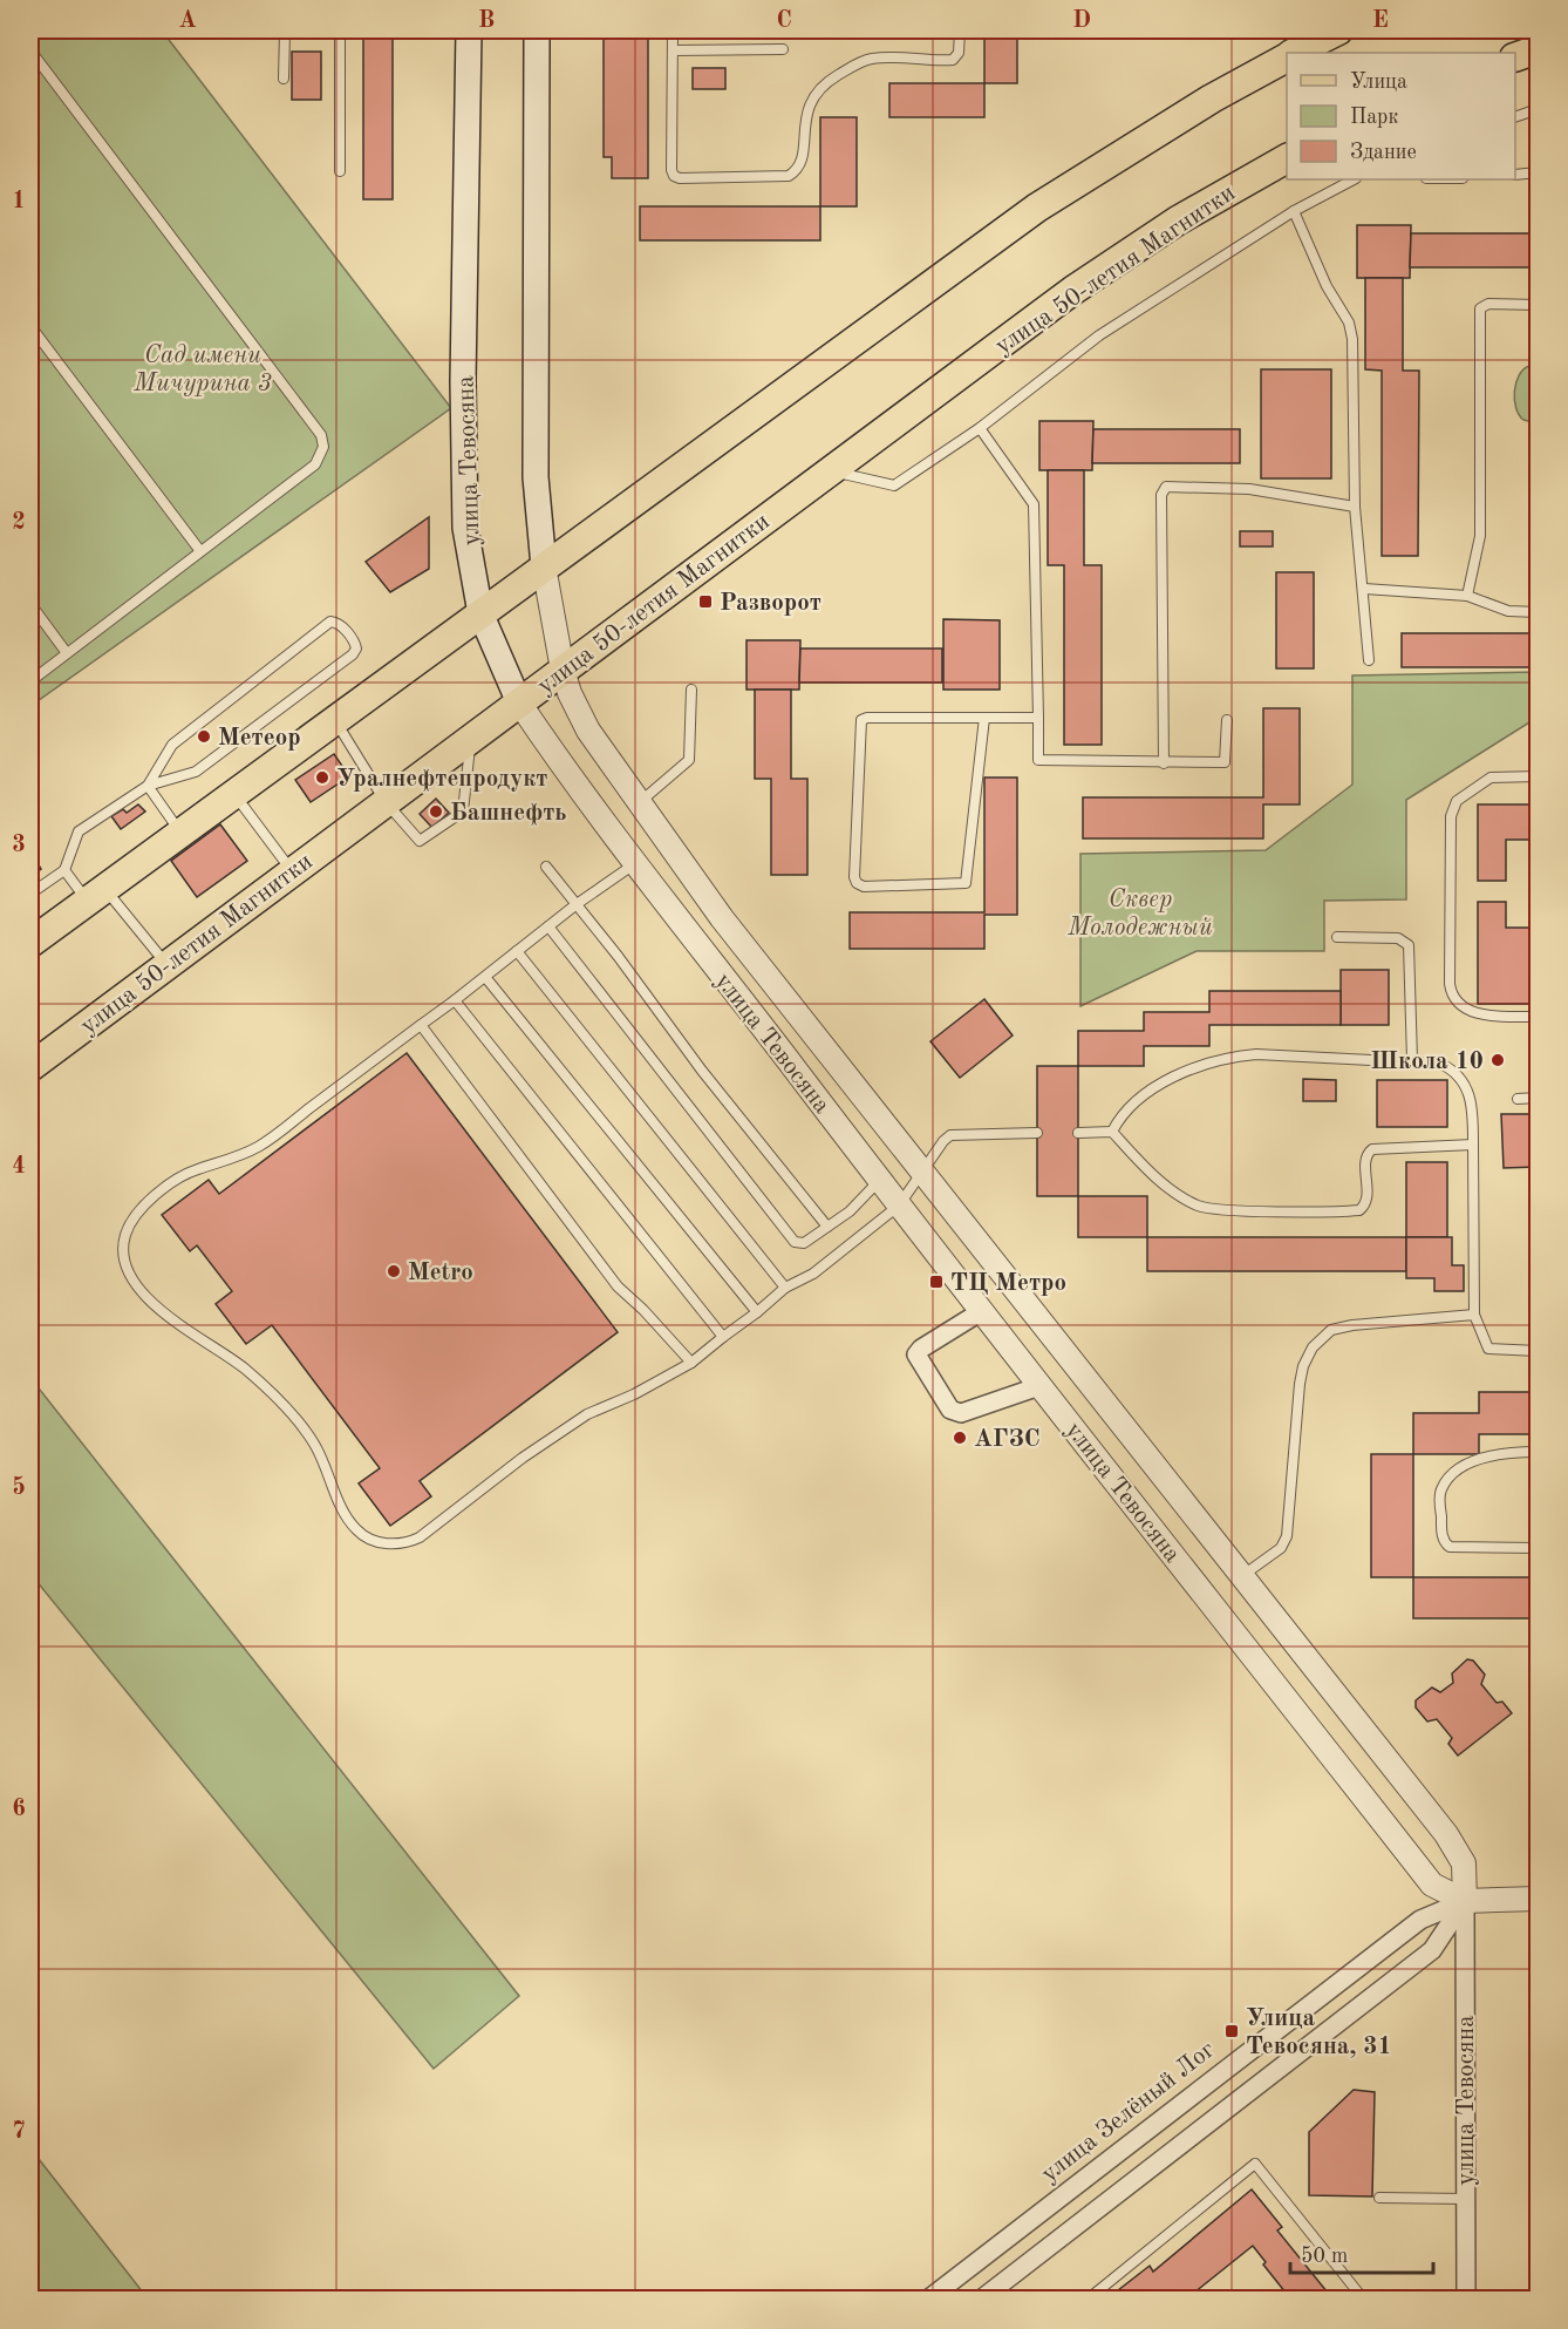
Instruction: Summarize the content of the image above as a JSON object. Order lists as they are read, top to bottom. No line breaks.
{"streets":{"main road":["улица 50-летия Магнитки","улица Тевосяна"],"street":["улица Зелёный Лог"]},"crossings":[["улица 50-летия Магнитки","улица Тевосяна"],["улица Тевосяна","улица Зелёный Лог"]],"parks":["Сад имени Мичурина 3","Сквер Молодежный"],"places":{"transit":["Разворот","ТЦ Метро","Улица Тевосяна, 31"],"other":["Метеор","Уралнефтепродукт","Башнефть","Школа 10","Metro","АГЗС"]},"legend":["Улица","Парк","Здание"],"scale_bar":"50 m","grid":{"columns":["A","B","C","D","E"],"rows":["1","2","3","4","5","6","7"]}}
